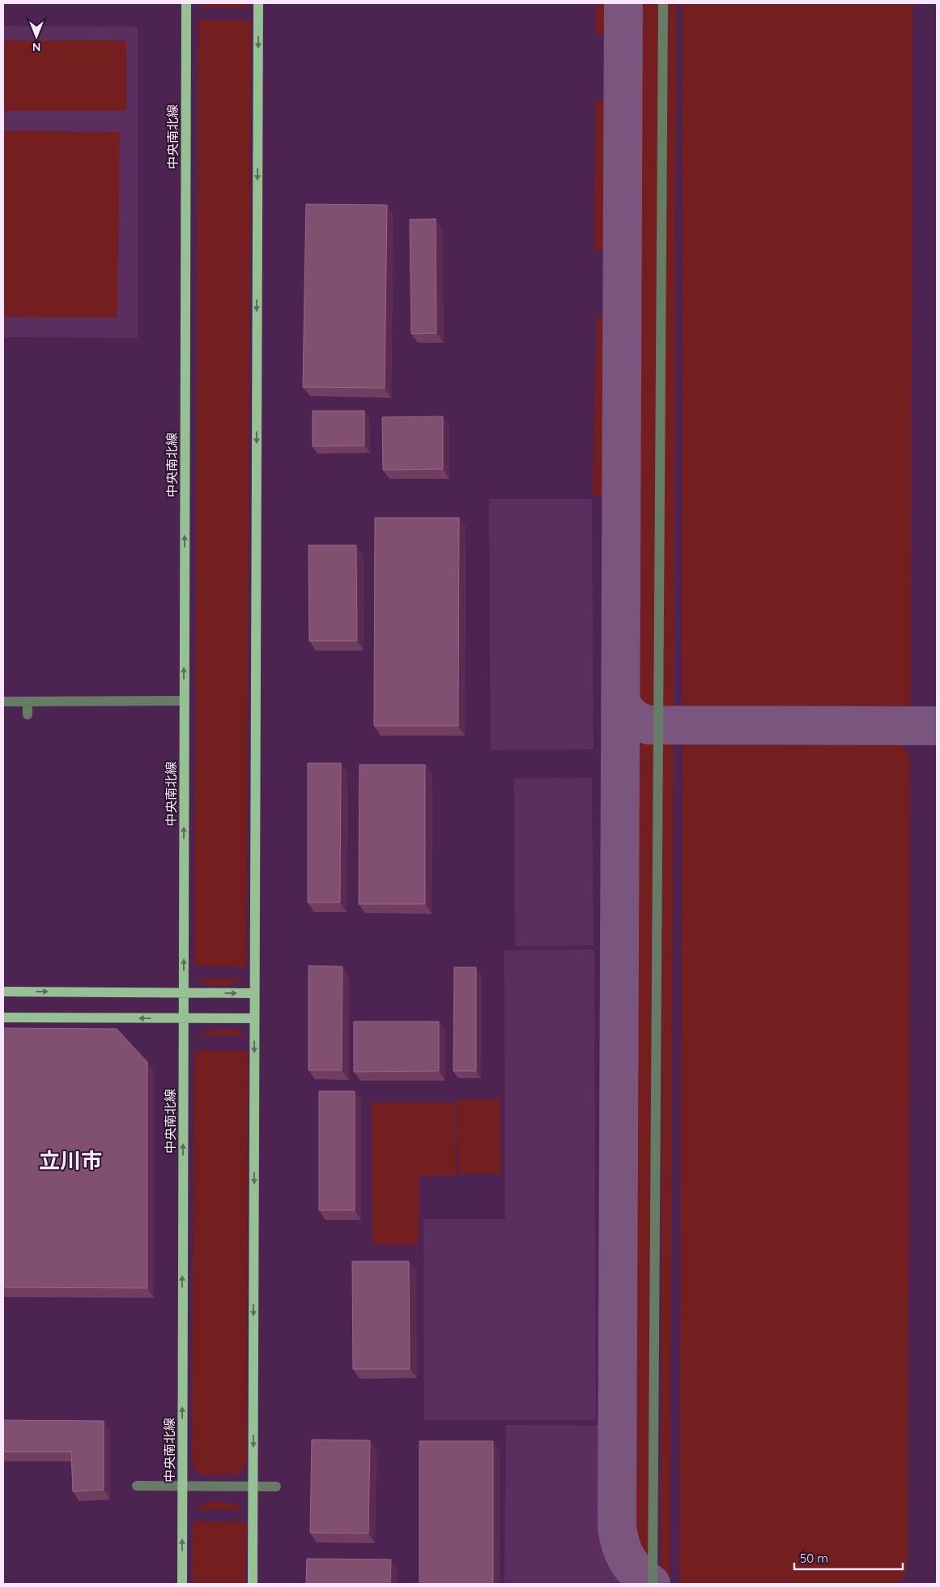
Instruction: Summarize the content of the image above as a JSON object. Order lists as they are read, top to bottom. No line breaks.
{"streets":{"main road":["中央南北線"]},"districts":["立川市"],"scale_bar":"50 m","north":"bottom"}
